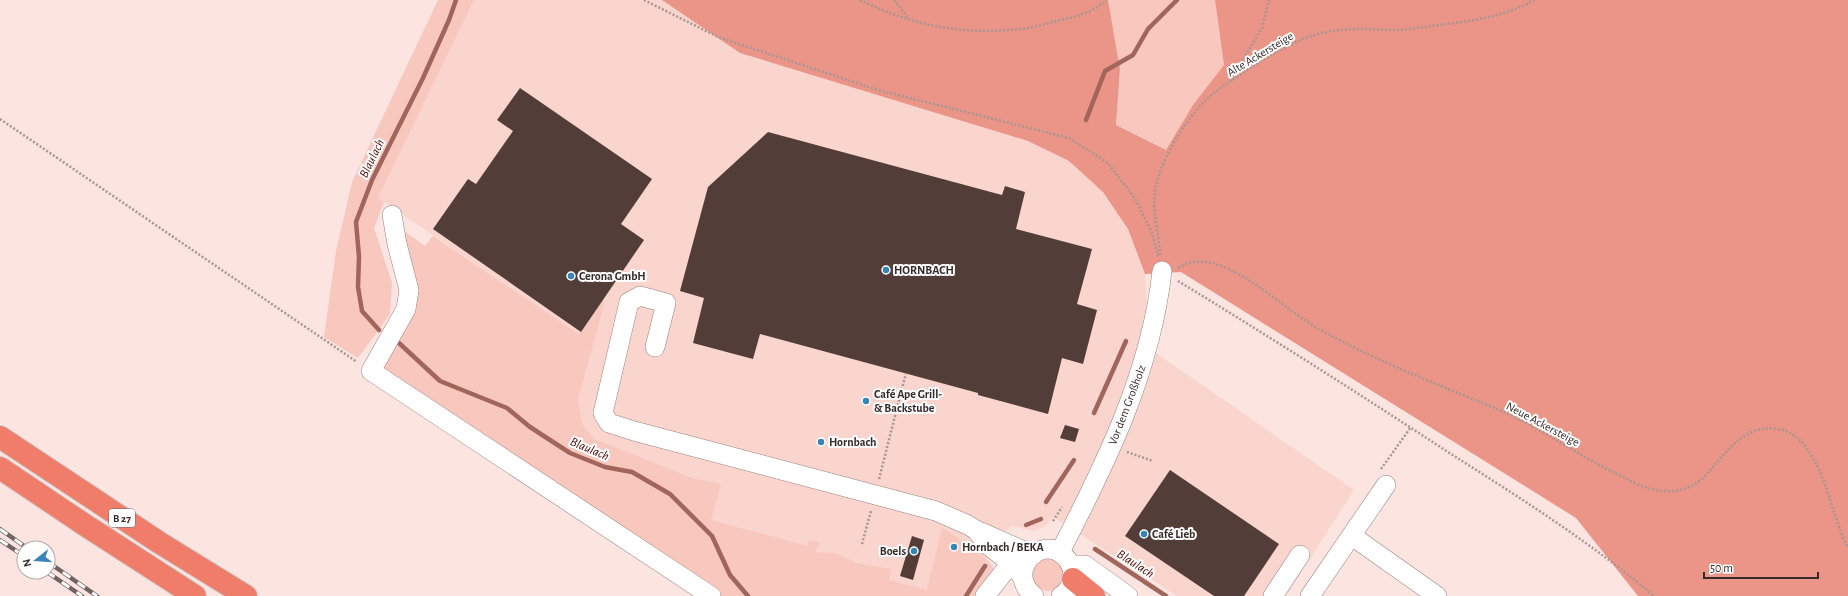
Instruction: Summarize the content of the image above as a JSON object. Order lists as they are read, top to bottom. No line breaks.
{"streets":{"highway":["B 27"],"street":["Vor dem Großholz"],"path":["Alte Ackersteige","Neue Ackersteige"]},"crossings":[["Alte Ackersteige","Vor dem Großholz"],["Alte Ackersteige","Neue Ackersteige"],["Vor dem Großholz","Neue Ackersteige"]],"water":["Blaulach"],"places":["HORNBACH","Cerona GmbH","Café Ape Grill- & Backstube","Hornbach","Café Lieb","Hornbach / BEKA","Boels"],"scale_bar":"50 m","north":"left"}
